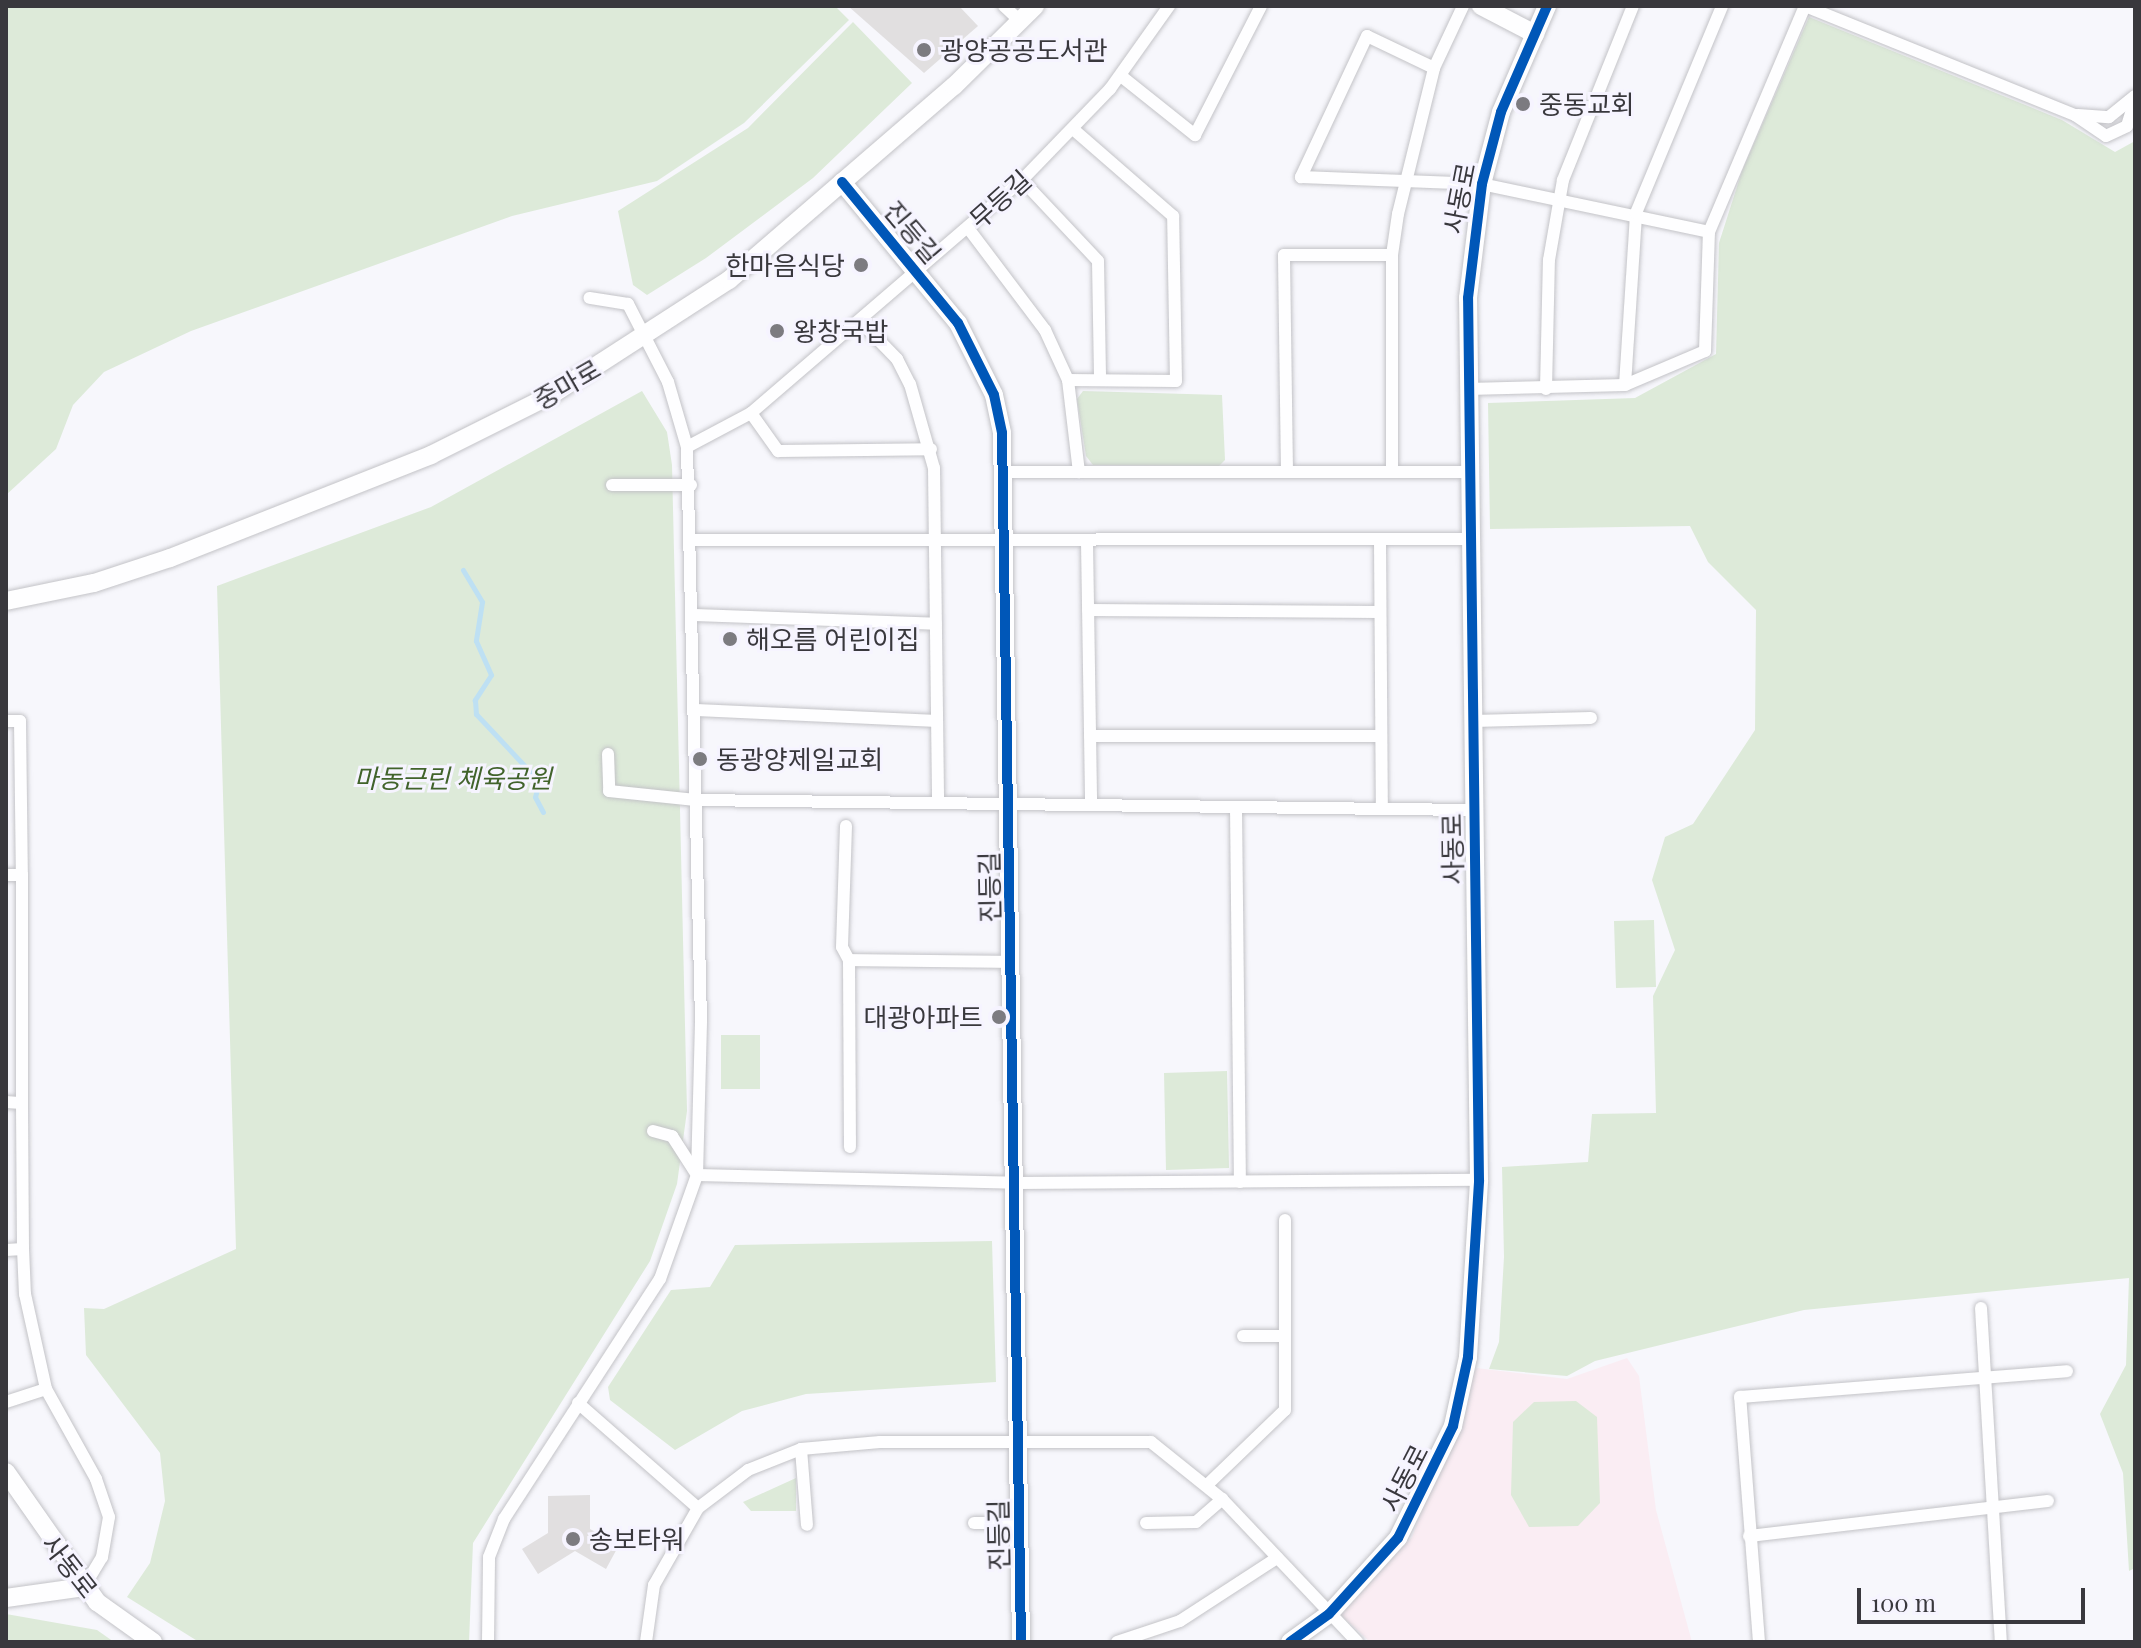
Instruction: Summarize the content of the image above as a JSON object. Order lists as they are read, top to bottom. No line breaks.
{"streets":{"street":["사동로","무등길","진등길","중마로"]},"crossings":[["무등길","진등길"],["진등길","중마로"]],"parks":["마동근린 체육공원"],"places":["광양공공도서관","중동교회","한마음식당","왕창국밥","해오름 어린이집","동광양제일교회","대광아파트","송보타워"],"scale_bar":"100 m"}
